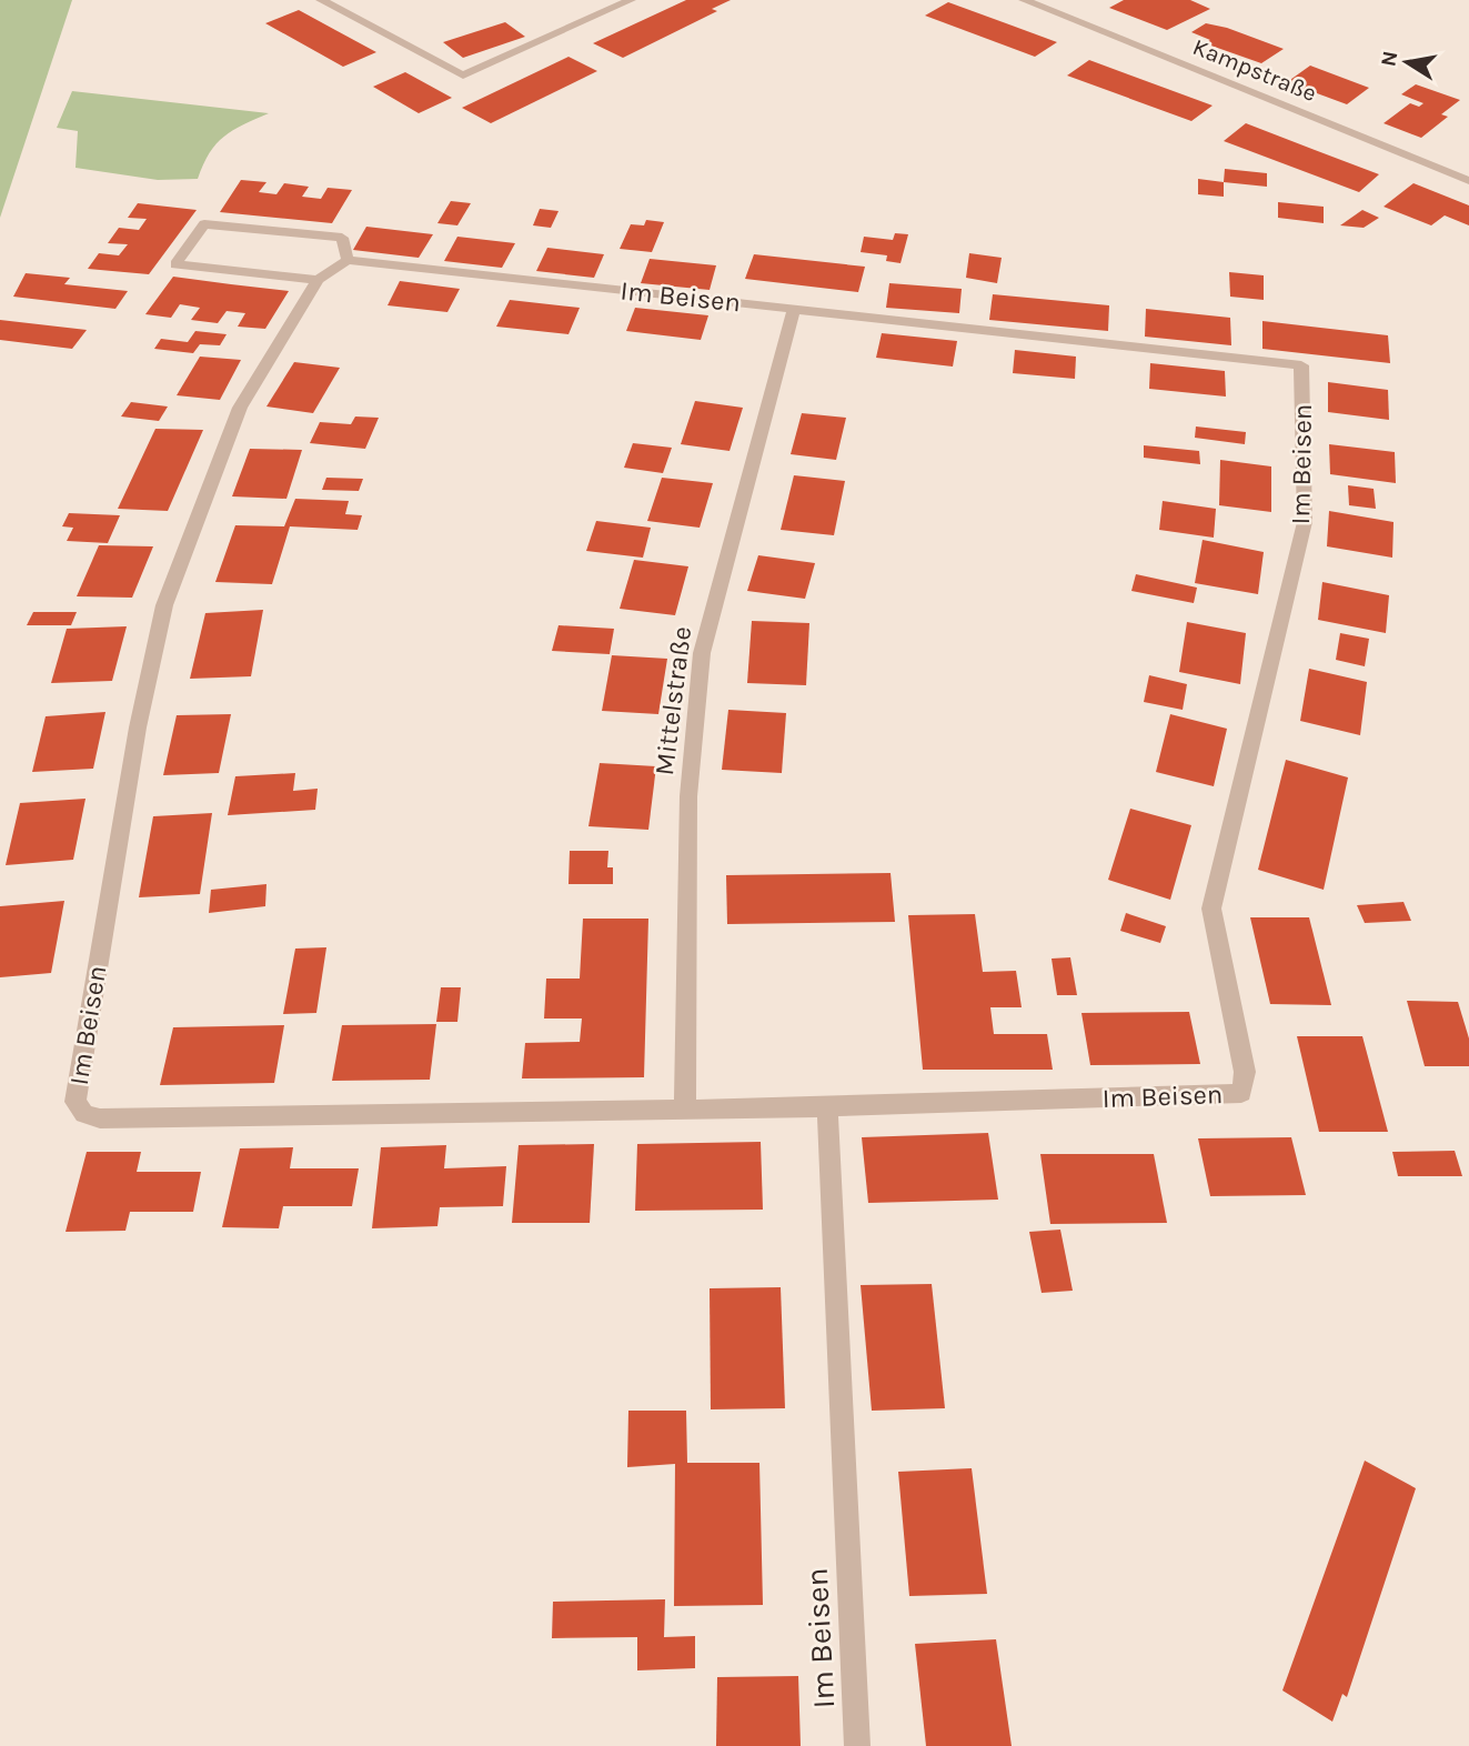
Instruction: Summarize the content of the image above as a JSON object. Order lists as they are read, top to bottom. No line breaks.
{"streets":{"street":["Kampstraße","Im Beisen","Mittelstraße"]},"crossings":[["Im Beisen","Mittelstraße"]],"north":"left"}
